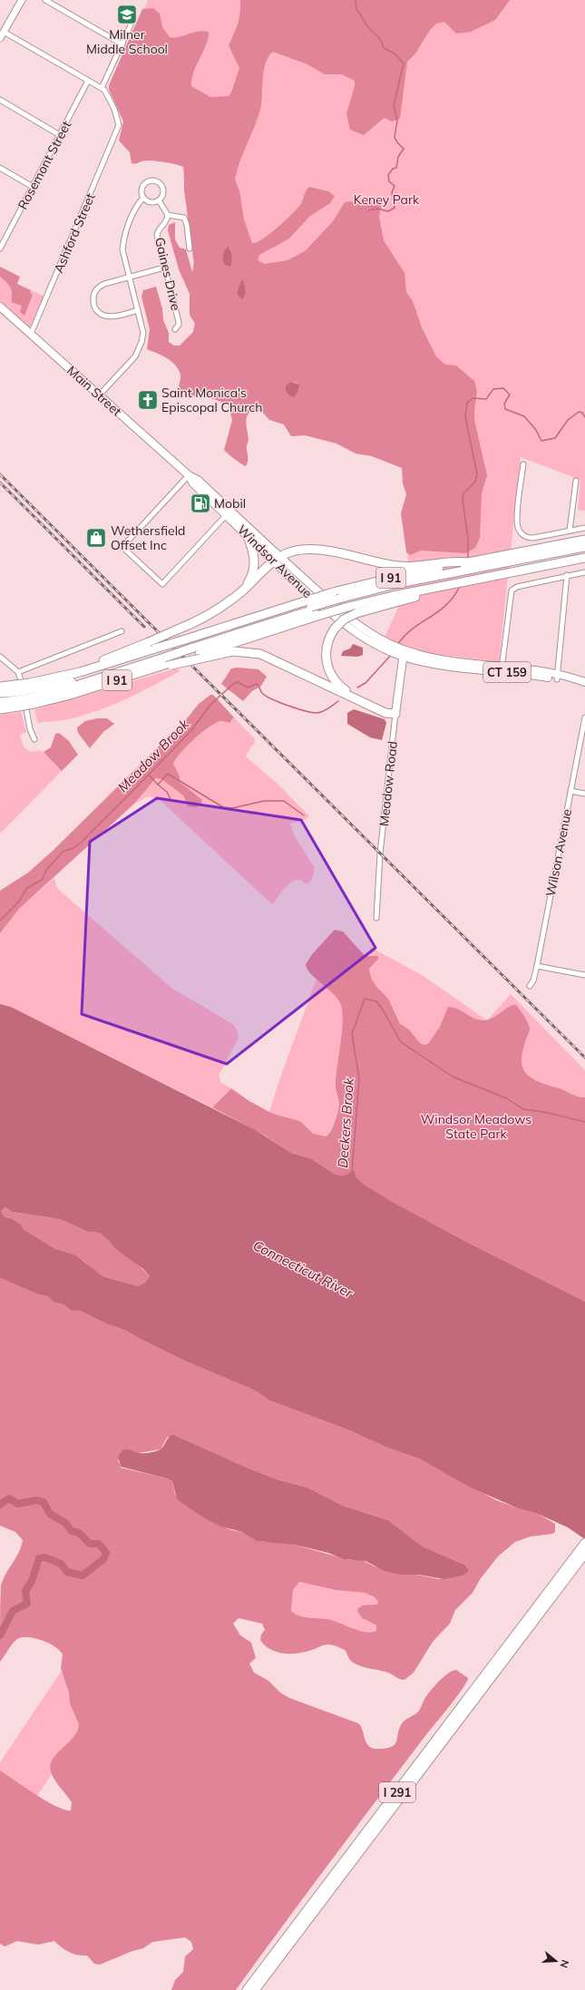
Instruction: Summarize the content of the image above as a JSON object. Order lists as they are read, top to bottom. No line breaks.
{"streets":{"highway":["I 91","I 291"],"main road":["Main Street","Windsor Avenue","CT 159","Meadow Road"],"street":["Rosemont Street","Ashford Street","Gaines Drive","Wilson Avenue"]},"crossings":[["Ashford Street","Main Street"],["Main Street","Windsor Avenue"],["Windsor Avenue","Meadow Road"]],"water":["Meadow Brook","Deckers Brook","Connecticut River"],"parks":["Keney Park","Windsor Meadows State Park"],"places":{"school or university":["Milner Middle School"],"church":["Saint Monica's Episcopal Church"],"fuel station":["Mobil"],"shop":["Wethersfield Offset Inc"]},"north":"right"}
